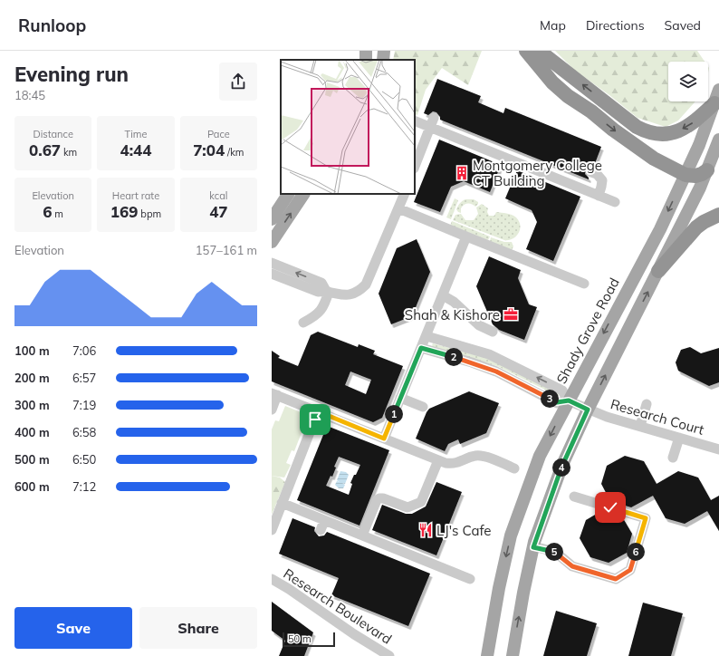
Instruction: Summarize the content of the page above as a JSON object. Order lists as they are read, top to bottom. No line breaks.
{"streets":{"main road":["Shady Grove Road"],"street":["Research Court","Research Boulevard"]},"crossings":[["Shady Grove Road","Research Court"]],"places":{"building":["Montgomery College CT Building"],"office":["Shah & Kishore"],"restaurant":["LJ's Cafe"]},"scale_bar":"50 m","page":{"header":"Runloop","nav":["Map","Directions","Saved"],"heading":["Evening run","18:45"],"stats":[["Distance","0.67 km"],["Time","4:44"],["Pace","7:04 /km"],["Elevation","6 m"],["Heart rate","169 bpm"],["kcal","47"]],"chart":["Elevation","157–161 m"],"list":[{"name":"100 m","note":"7:06"},{"name":"200 m","note":"6:57"},{"name":"300 m","note":"7:19"},{"name":"400 m","note":"6:58"},{"name":"500 m","note":"6:50"},{"name":"600 m","note":"7:12"}],"pins":["2","3","1","4","5","6"],"buttons":["Save","Share"],"scale":"50 m"}}
